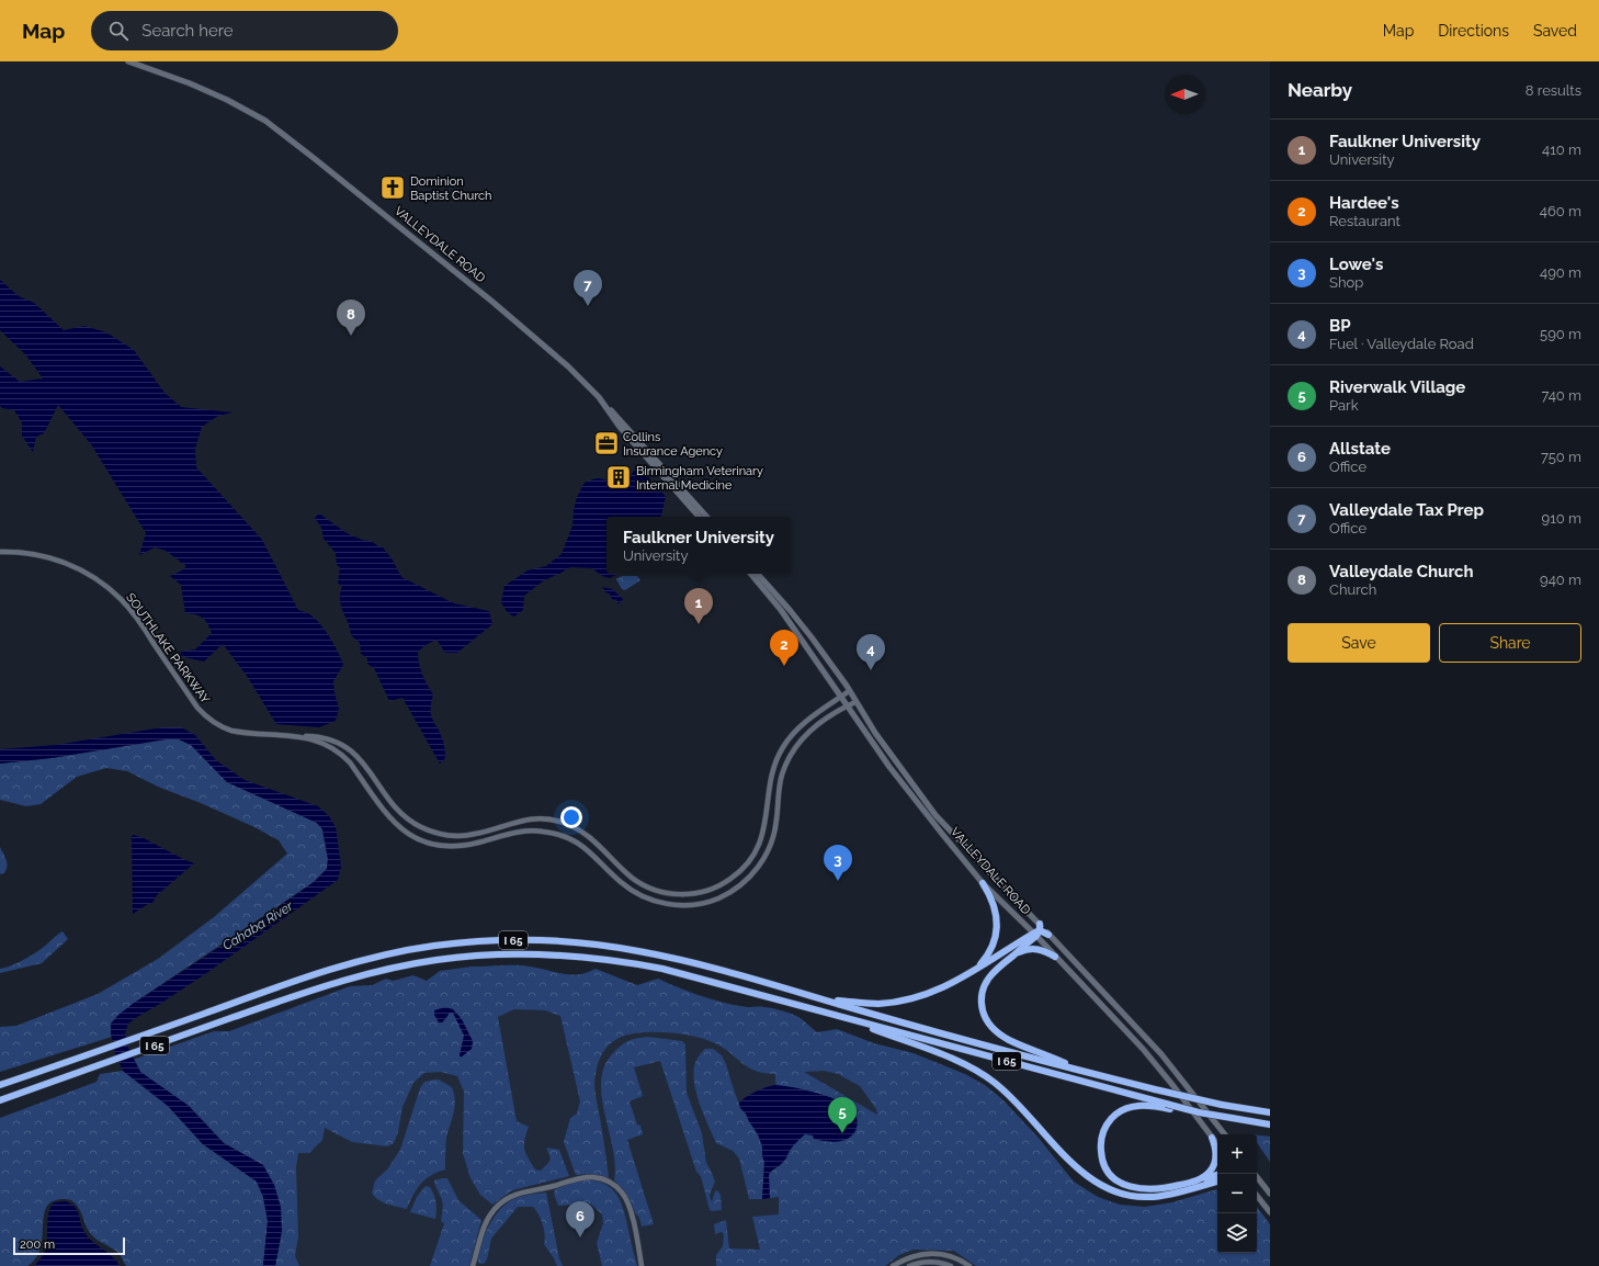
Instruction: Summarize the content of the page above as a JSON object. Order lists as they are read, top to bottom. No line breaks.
{"streets":{"highway":["I 65"],"main road":["VALLEYDALE ROAD"],"street":["SOUTHLAKE PARKWAY"]},"crossings":[["VALLEYDALE ROAD","SOUTHLAKE PARKWAY"]],"water":["Cahaba River"],"places":{"church":["Dominion Baptist Church"],"office":["Collins Insurance Agency"],"building":["Birmingham Veterinary Internal Medicine"]},"scale_bar":"200 m","north":"left","page":{"header":"Map","search":"Search here","nav":["Map","Directions","Saved"],"heading":["Nearby","8 results"],"list":[{"mark":"1","name":"Faulkner University","note":"University","value":"410 m"},{"mark":"2","name":"Hardee's","note":"Restaurant","value":"460 m"},{"mark":"3","name":"Lowe's","note":"Shop","value":"490 m"},{"mark":"4","name":"BP","note":"Fuel · Valleydale Road","value":"590 m"},{"mark":"5","name":"Riverwalk Village","note":"Park","value":"740 m"},{"mark":"6","name":"Allstate","note":"Office","value":"750 m"},{"mark":"7","name":"Valleydale Tax Prep","note":"Office","value":"910 m"},{"mark":"8","name":"Valleydale Church","note":"Church","value":"940 m"}],"pins":["7","8","1","2","4","3","5","6"],"popup":["Faulkner University","University"],"buttons":["Save","Share"],"map_buttons":["+","−"],"scale":"200 m"}}
